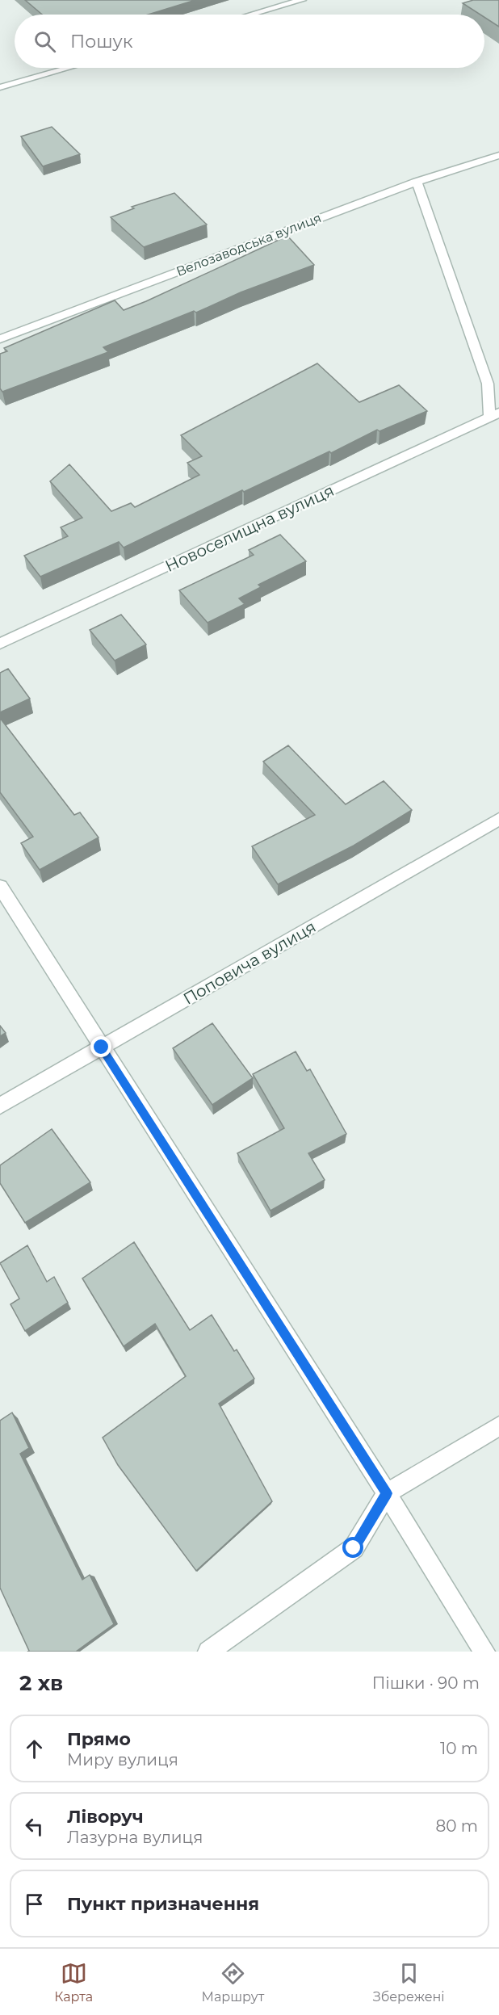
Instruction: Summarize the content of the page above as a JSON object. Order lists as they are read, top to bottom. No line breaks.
{"streets":{"street":["Велозаводська вулиця","Новоселищна вулиця","Поповича вулиця"]},"page":{"search":"Пошук","heading":["2 хв","Пішки · 90 m"],"list":[["Прямо","Миру вулиця","10 m"],["Ліворуч","Лазурна вулиця","80 m"],"Пункт призначення"],"nav":["Карта","Маршрут","Збережені"]}}
